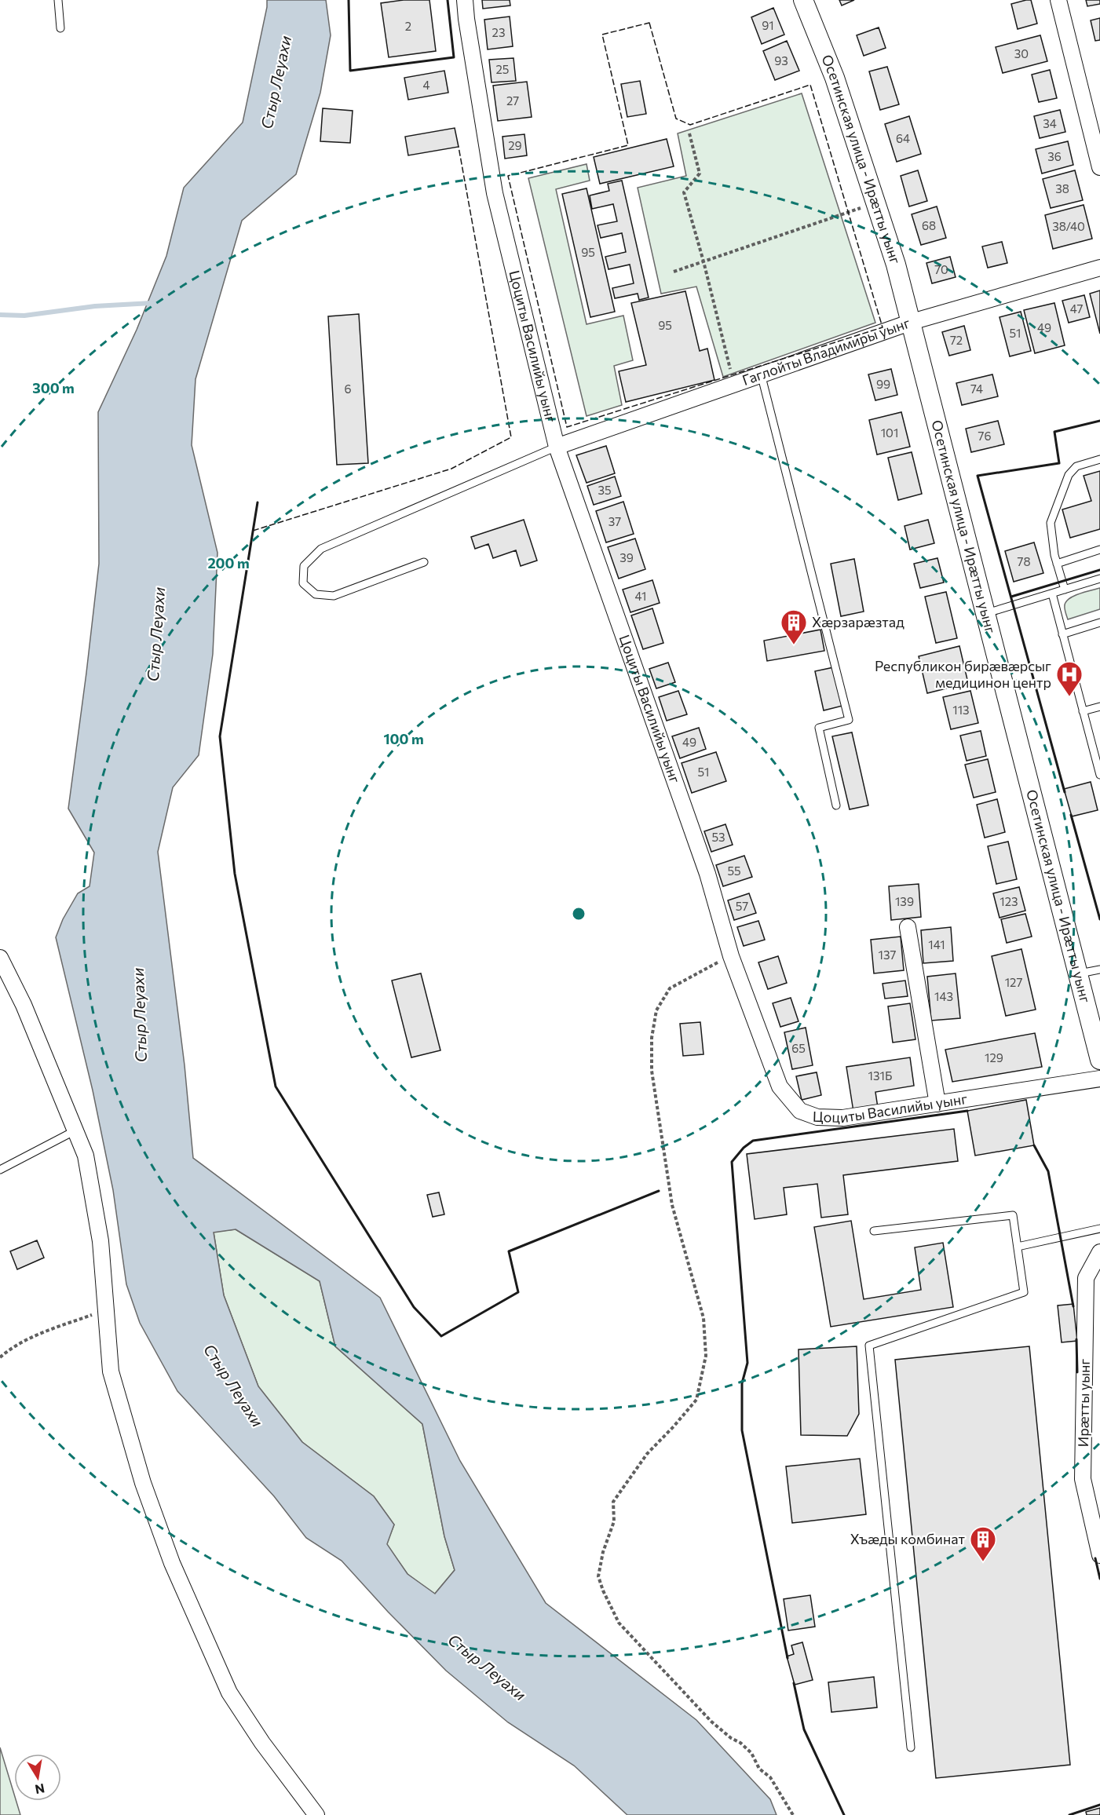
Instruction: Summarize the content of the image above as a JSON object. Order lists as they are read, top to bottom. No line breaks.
{"streets":{"street":["Осетинская улица - Ирæтты уынг","Цоциты Василийы уынг","Гаглойты Владимиры уынг","Ирæтты уынг"]},"crossings":[["Осетинская улица - Ирæтты уынг","Гаглойты Владимиры уынг"],["Цоциты Василийы уынг","Гаглойты Владимиры уынг"]],"water":["Стыр Леуахи"],"places":{"building":["Хæрзарæзтад","Хъæды комбинат"],"hospital":["Республикон бирæвæрсыг медицинон центр"]},"house_numbers":["91","2","23","30","93","25","4","27","34","64","29","36","38","68","38/40","95","70","47","95","49","51","72","99","6","74","101","76","35","37","39","78","41","113","49","51","53","55","139","123","57","141","137","127","143","65","129","131Б"],"north":"bottom","rings":["300 m","200 m","100 m"]}
